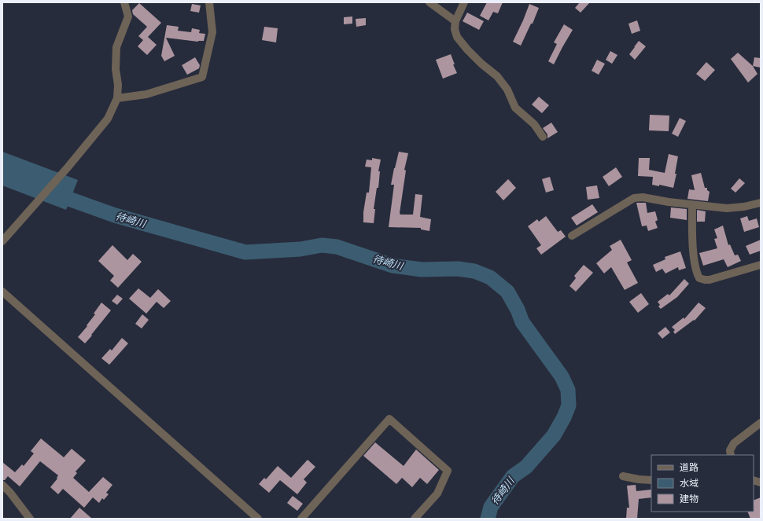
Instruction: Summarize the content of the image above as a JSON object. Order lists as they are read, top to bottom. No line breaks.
{"water":["待崎川"],"legend":["道路","水域","建物"]}
